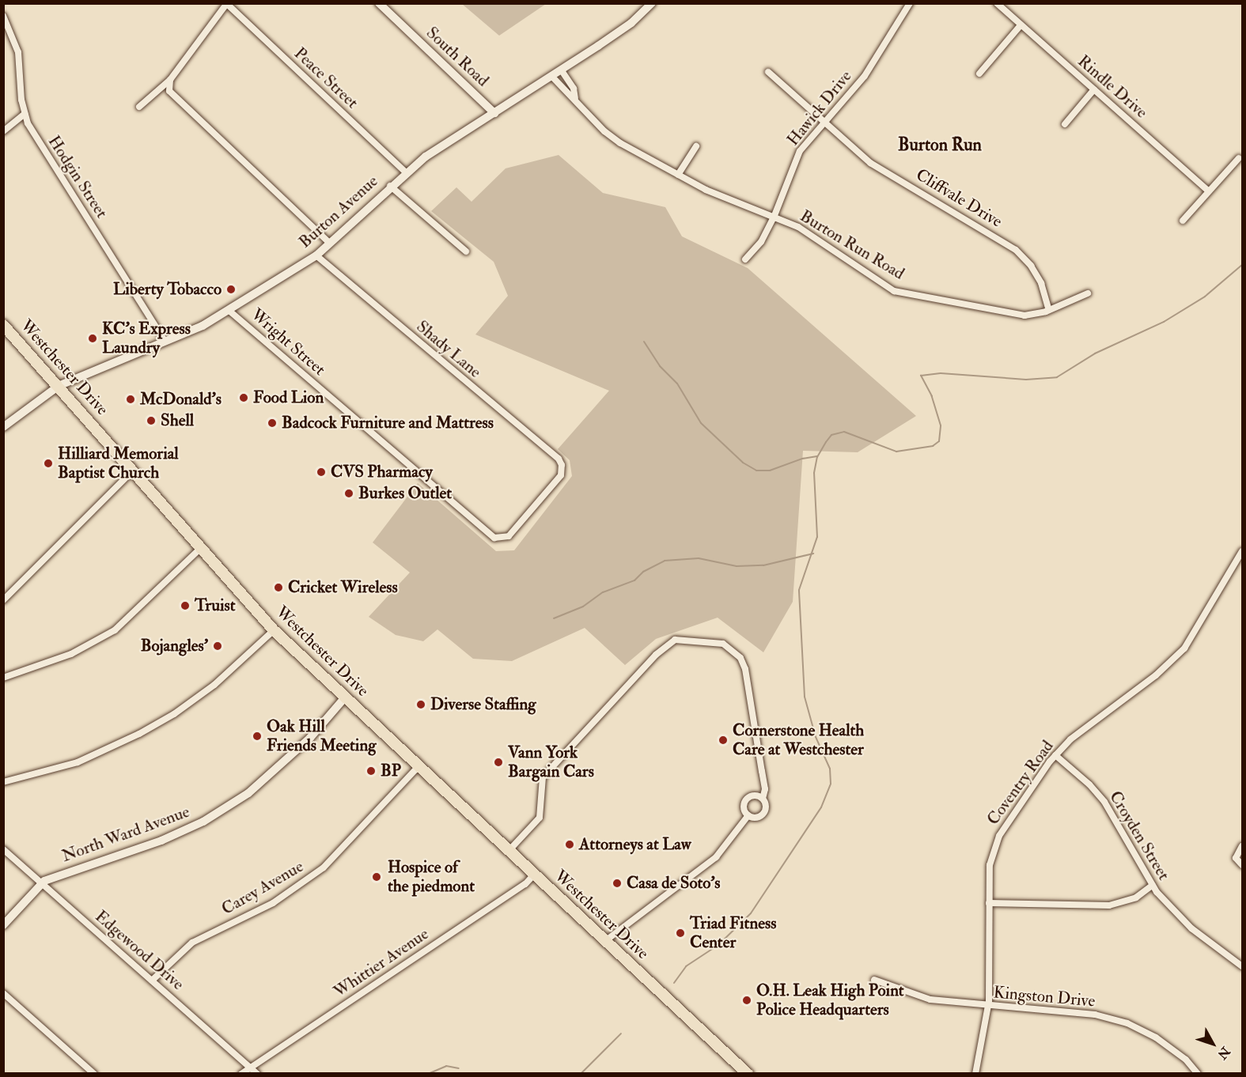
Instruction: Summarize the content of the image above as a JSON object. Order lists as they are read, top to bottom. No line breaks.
{"streets":{"main road":["Westchester Drive"],"street":["South Road","Peace Street","Rindle Drive","Hawick Drive","Hodgin Street","Cliffvale Drive","Burton Avenue","Burton Run Road","Wright Street","Shady Lane","Coventry Road","North Ward Avenue","Croyden Street","Carey Avenue","Edgewood Drive","Whittier Avenue","Kingston Drive"]},"crossings":[["South Road","Burton Avenue"],["Peace Street","Burton Avenue"],["Hawick Drive","Cliffvale Drive"],["Hawick Drive","Burton Run Road"],["Hodgin Street","Burton Avenue"],["Cliffvale Drive","Burton Run Road"],["Burton Avenue","Burton Run Road"],["Burton Avenue","Wright Street"],["Burton Avenue","Shady Lane"],["Burton Avenue","Westchester Drive"],["Wright Street","Shady Lane"],["Westchester Drive","North Ward Avenue"],["Westchester Drive","Carey Avenue"],["Westchester Drive","Whittier Avenue"],["Coventry Road","Croyden Street"],["Coventry Road","Kingston Drive"],["North Ward Avenue","Edgewood Drive"],["Carey Avenue","Edgewood Drive"],["Edgewood Drive","Whittier Avenue"]],"districts":["Burton Run"],"places":["Liberty Tobacco","KC's Express Laundry","Food Lion","McDonald's","Shell","Badcock Furniture and Mattress","Hilliard Memorial Baptist Church","CVS Pharmacy","Burkes Outlet","Cricket Wireless","Truist","Bojangles'","Diverse Staffing","Oak Hill Friends Meeting","Cornerstone Health Care at Westchester","Vann York Bargain Cars","BP","Attorneys at Law","Hospice of the piedmont","Casa de Soto's","Triad Fitness Center","O.H. Leak High Point Police Headquarters"],"north":"bottom right"}
